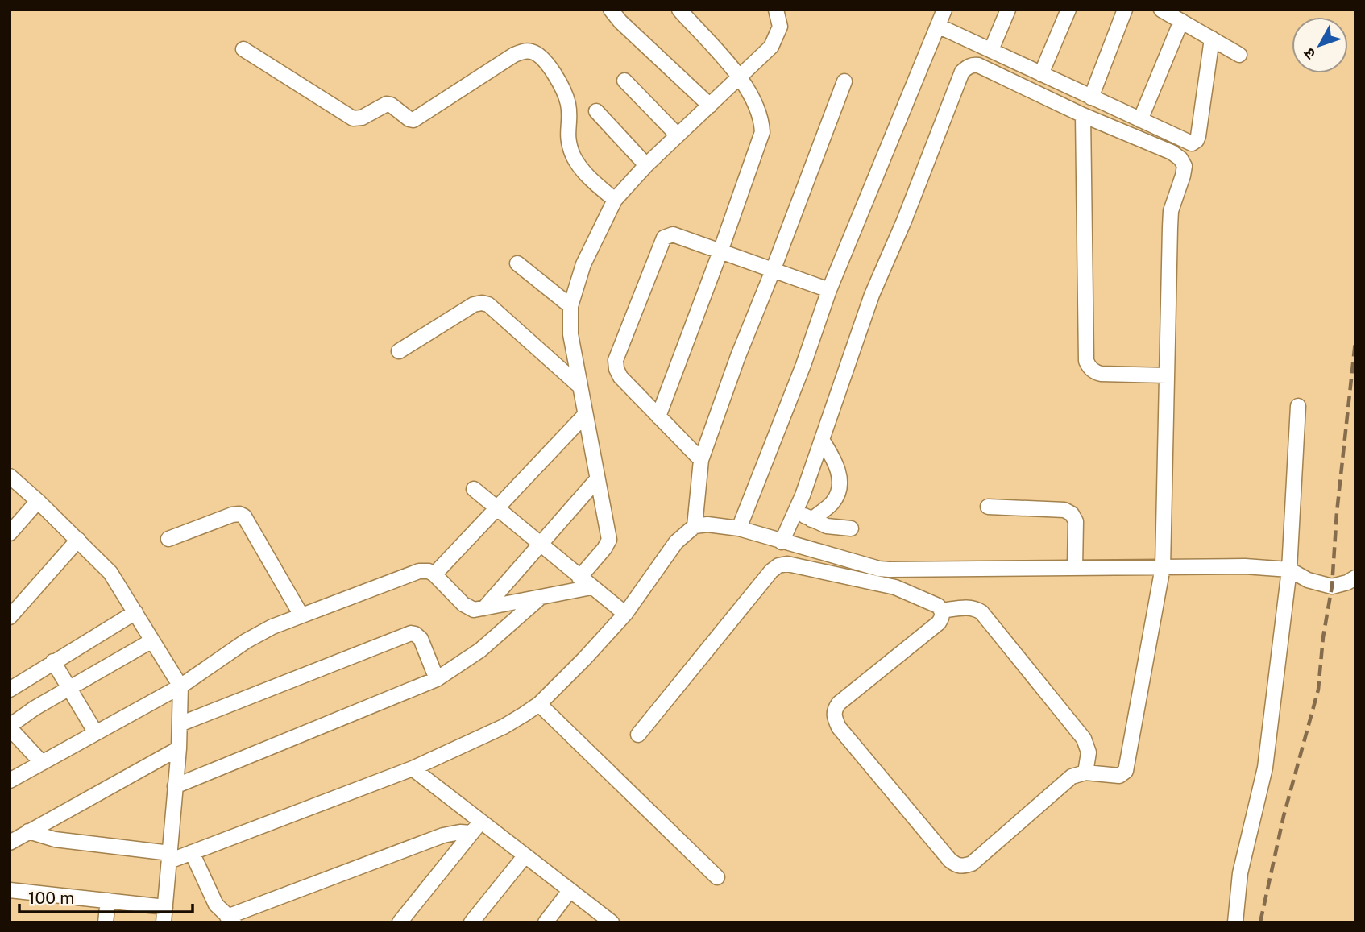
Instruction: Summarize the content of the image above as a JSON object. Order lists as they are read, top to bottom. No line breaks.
{"scale_bar":"100 m","north":"bottom left"}
